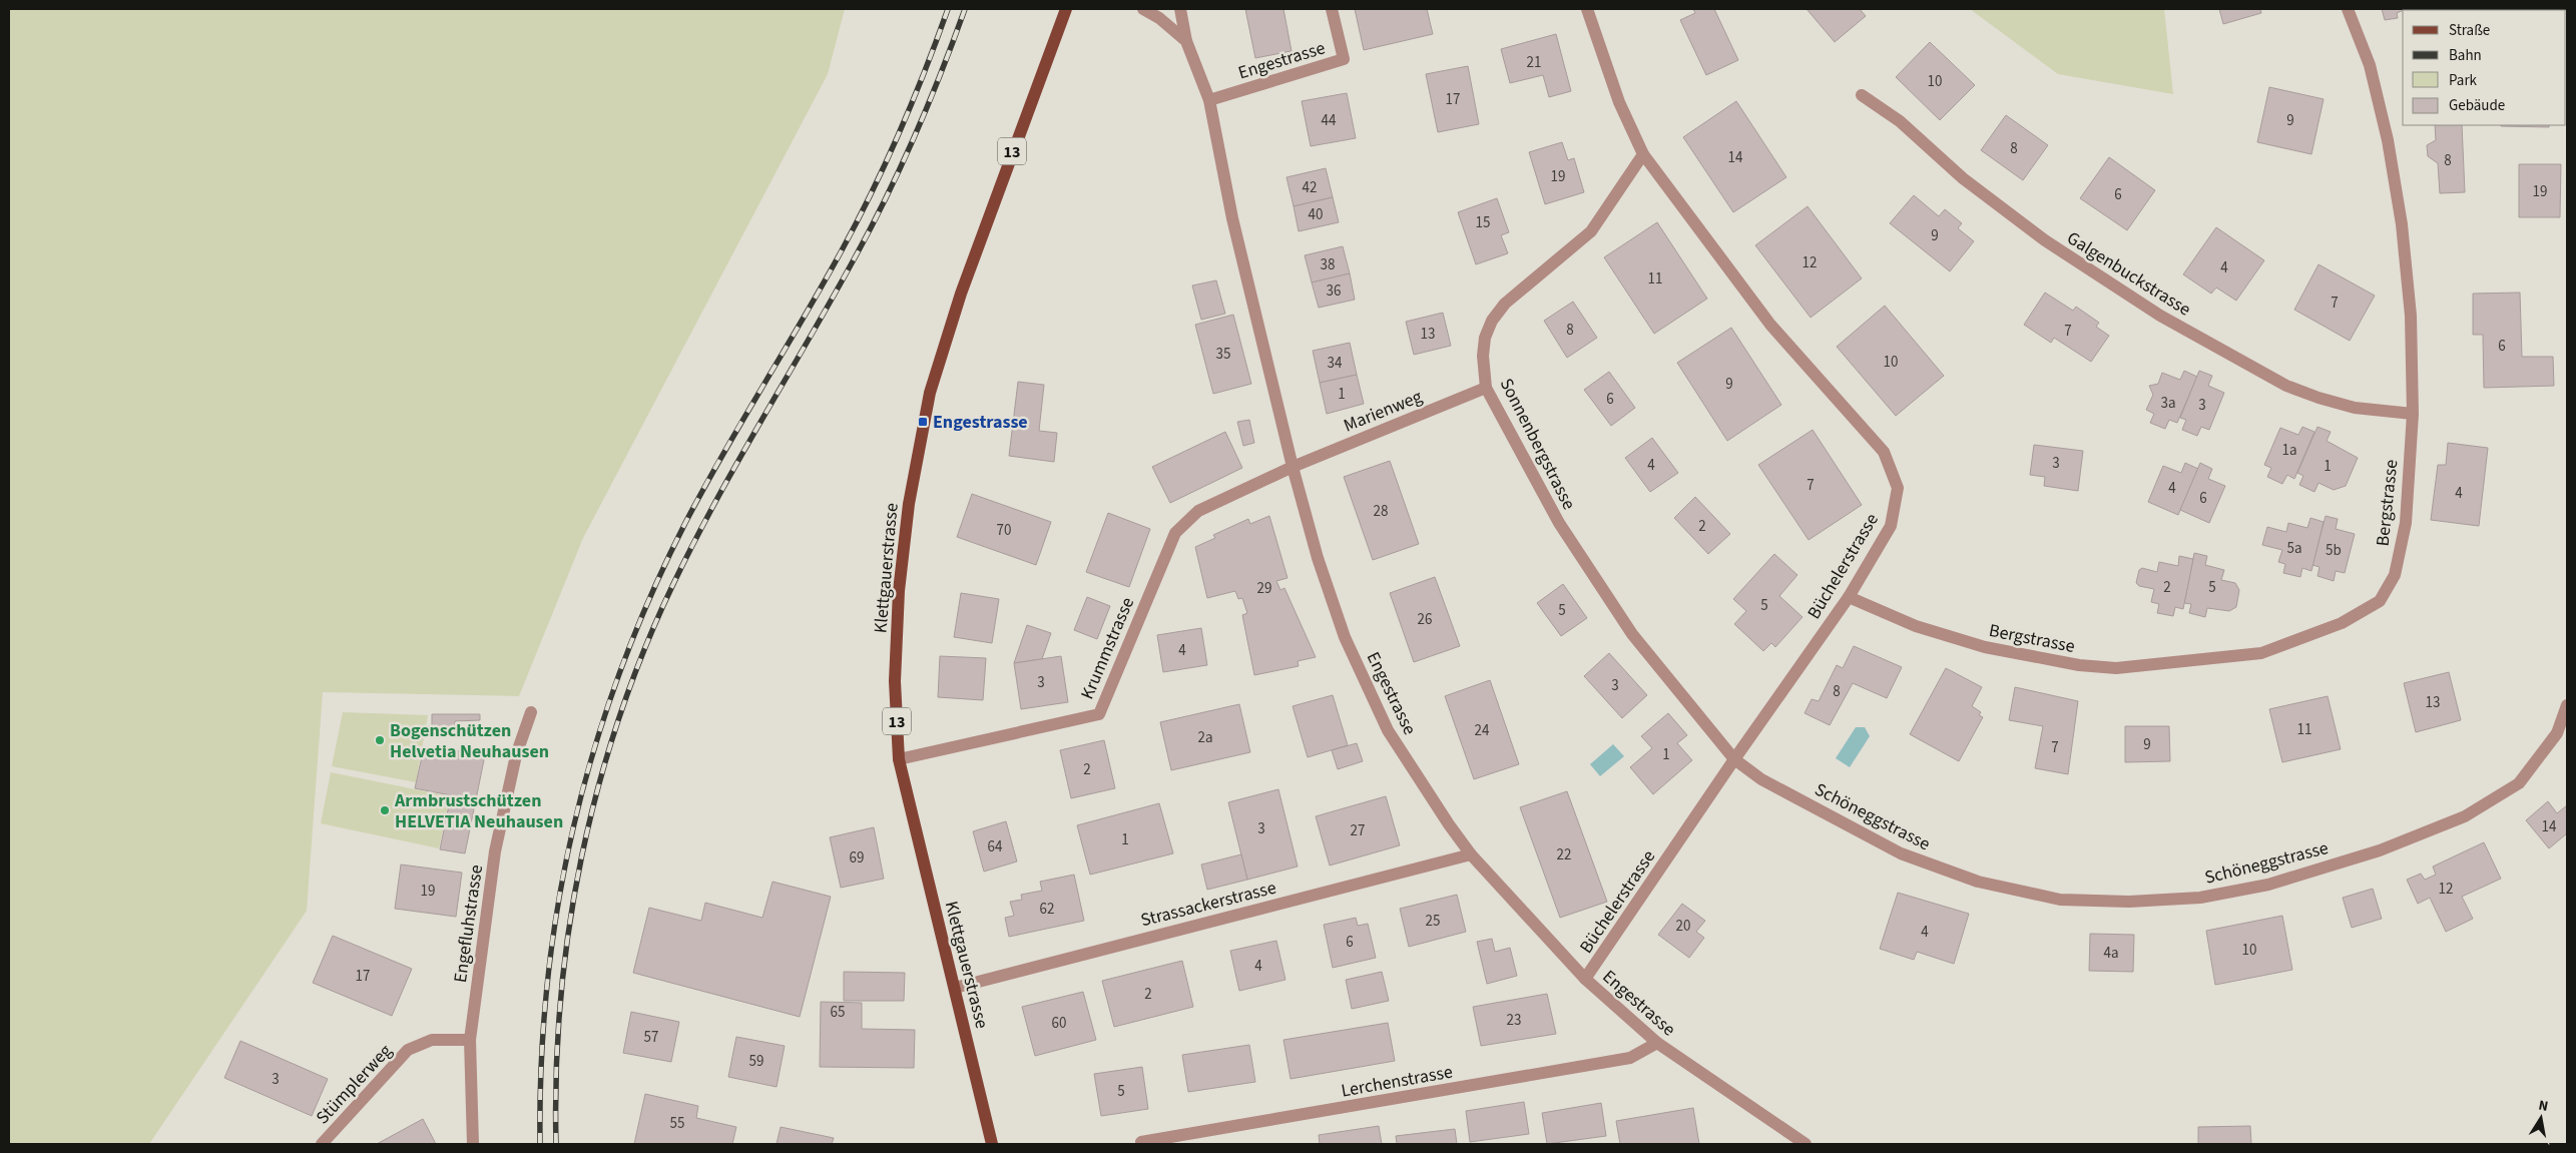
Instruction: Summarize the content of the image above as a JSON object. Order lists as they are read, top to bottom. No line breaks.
{"streets":{"main road":["13","Klettgauerstrasse"],"street":["Engestrasse","Galgenbuckstrasse","Marienweg","Sonnenbergstrasse","Bergstrasse","Büchelerstrasse","Krummstrasse","Schöneggstrasse","Strassackerstrasse","Engefluhstrasse","Lerchenstrasse","Stümplerweg"]},"crossings":[["Engestrasse","Marienweg"],["Engestrasse","Büchelerstrasse"],["Engestrasse","Krummstrasse"],["Engestrasse","Strassackerstrasse"],["Engestrasse","Lerchenstrasse"],["Galgenbuckstrasse","Bergstrasse"],["Marienweg","Sonnenbergstrasse"],["Marienweg","Krummstrasse"],["Sonnenbergstrasse","Büchelerstrasse"],["Sonnenbergstrasse","Schöneggstrasse"],["Bergstrasse","Büchelerstrasse"],["Büchelerstrasse","Schöneggstrasse"],["Klettgauerstrasse","Krummstrasse"],["Klettgauerstrasse","Strassackerstrasse"],["Engefluhstrasse","Stümplerweg"]],"places":{"transit":["Engestrasse"],"other":["Bogenschützen Helvetia Neuhausen","Armbrustschützen HELVETIA Neuhausen"]},"house_numbers":["21","10","17","44","9","8","14","8","19","42","19","6","40","15","9","12","38","4","11","36","7","8","7","13","6","35","10","34","9","1","6","3a","3","1a","3","4","1","7","4","4","6","28","2","70","5a","5b","2","5","29","5","5","26","4","3","3","8","13","11","24","2a","9","7","1","2","14","3","27","1","64","22","69","12","19","62","25","20","4","6","10","4a","4","17","2","65","23","60","57","59","3","5","55"],"legend":["Straße","Bahn","Park","Gebäude"],"north":"top"}
